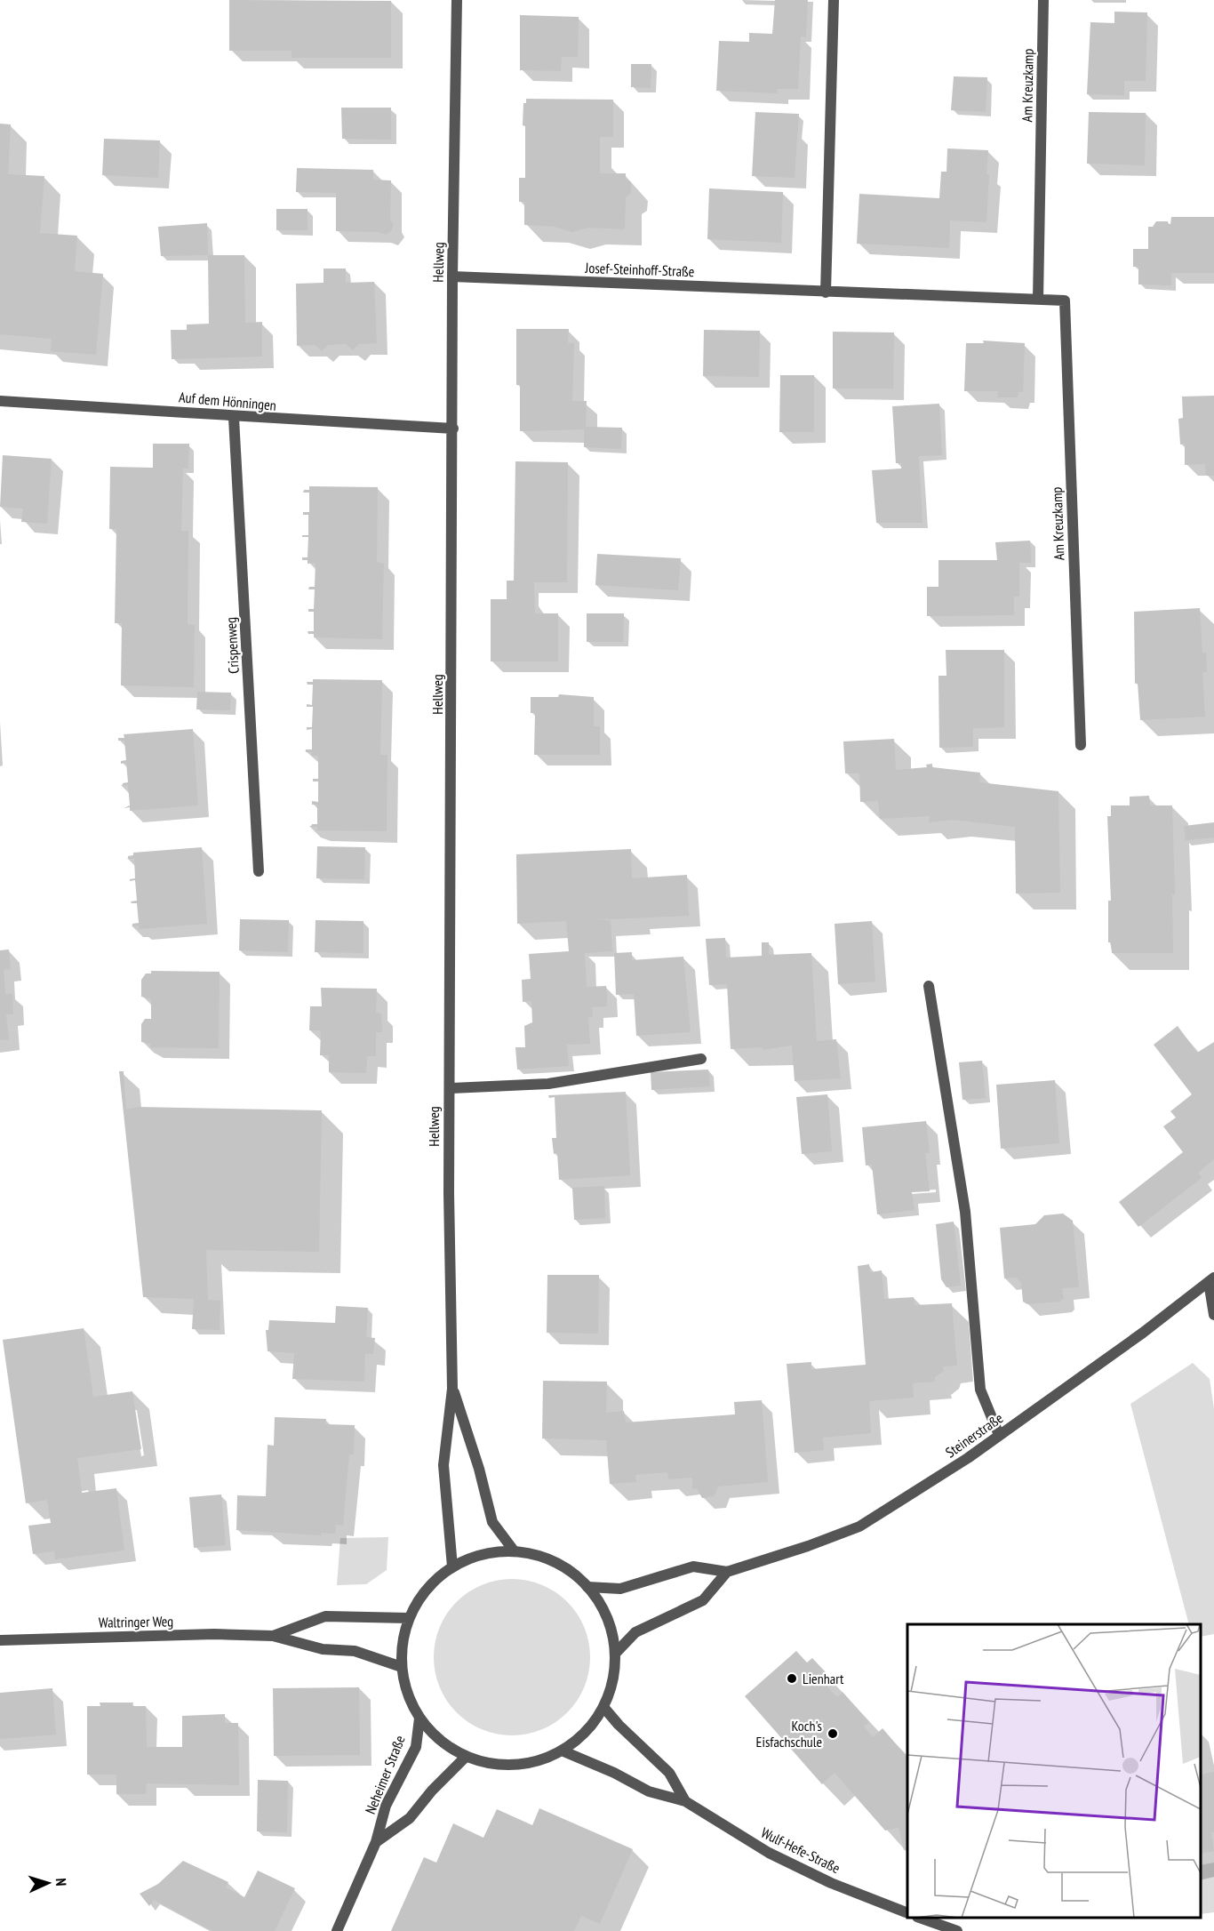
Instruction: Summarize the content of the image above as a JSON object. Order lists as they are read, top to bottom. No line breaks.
{"streets":{"street":["Am Kreuzkamp","Hellweg","Josef-Steinhoff-Straße","Auf dem Hönningen","Crispenweg","Steinerstraße","Waltringer Weg","Neheimer Straße","Wulf-Hefe-Straße"]},"crossings":[["Am Kreuzkamp","Josef-Steinhoff-Straße"],["Hellweg","Josef-Steinhoff-Straße"],["Hellweg","Auf dem Hönningen"],["Auf dem Hönningen","Crispenweg"]],"places":["Lienhart","Koch's Eisfachschule"],"north":"right"}
